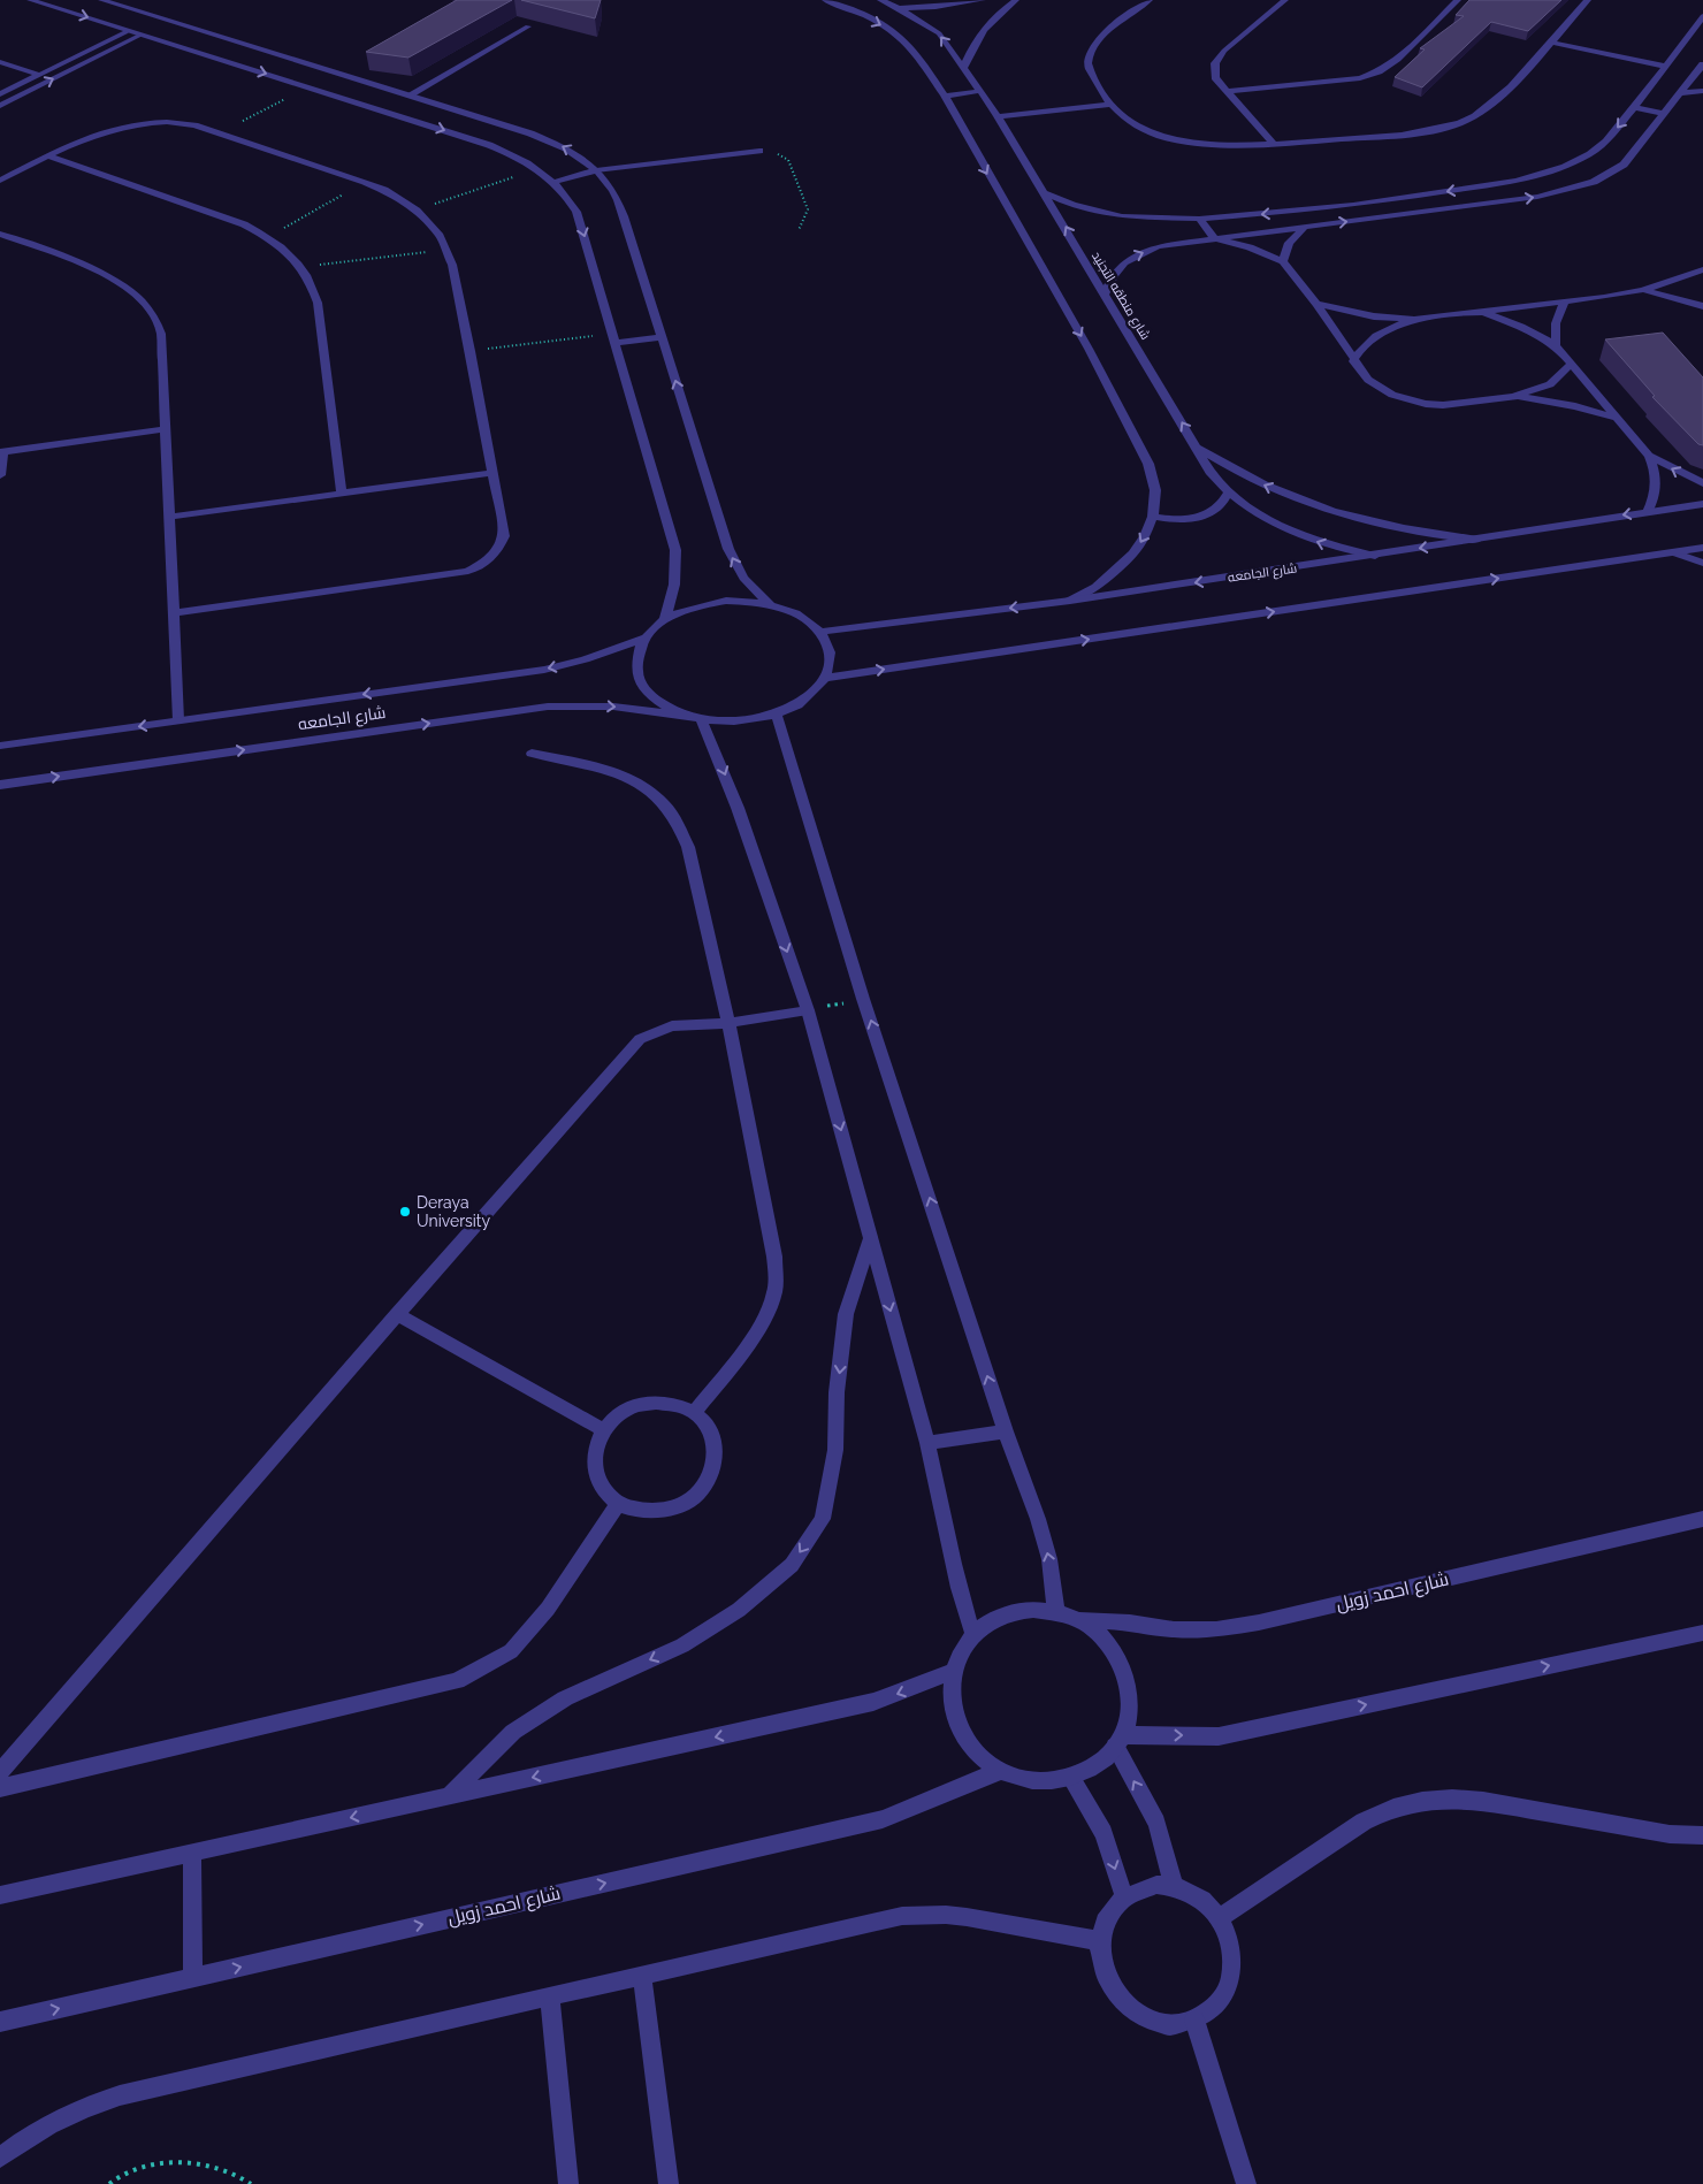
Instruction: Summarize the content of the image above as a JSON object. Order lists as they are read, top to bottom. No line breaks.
{"streets":{"street":["شارع منطقه التجنيد","شارع الجامعه","شارع احمد زويل"]},"crossings":[["شارع منطقه التجنيد","شارع الجامعه"]],"places":["Deraya University"]}
